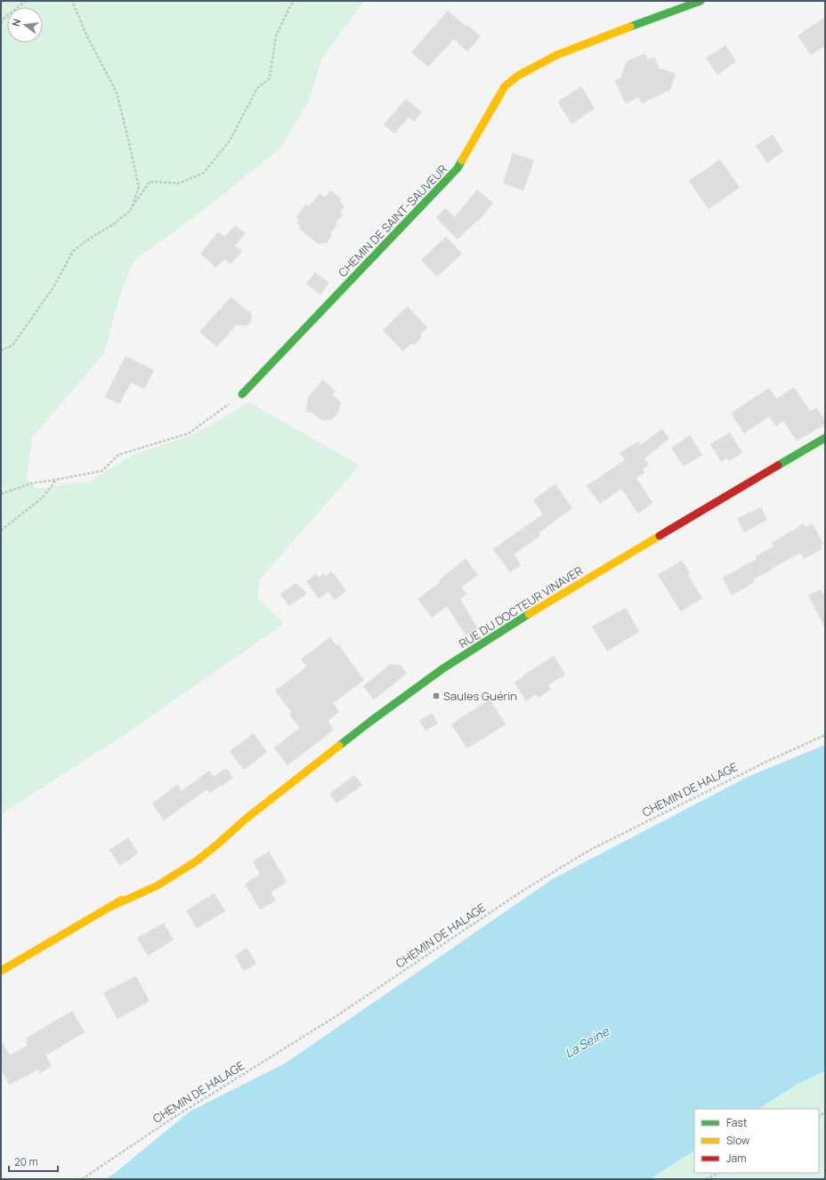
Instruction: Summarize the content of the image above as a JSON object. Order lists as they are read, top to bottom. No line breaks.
{"streets":{"main road":["CHEMIN DE SAINT-SAUVEUR","RUE DU DOCTEUR VINAVER"],"path":["CHEMIN DE HALAGE"]},"water":["La Seine"],"places":{"transit":["Saules Guérin"]},"legend":["Fast","Slow","Jam"],"scale_bar":"20 m","north":"left"}
